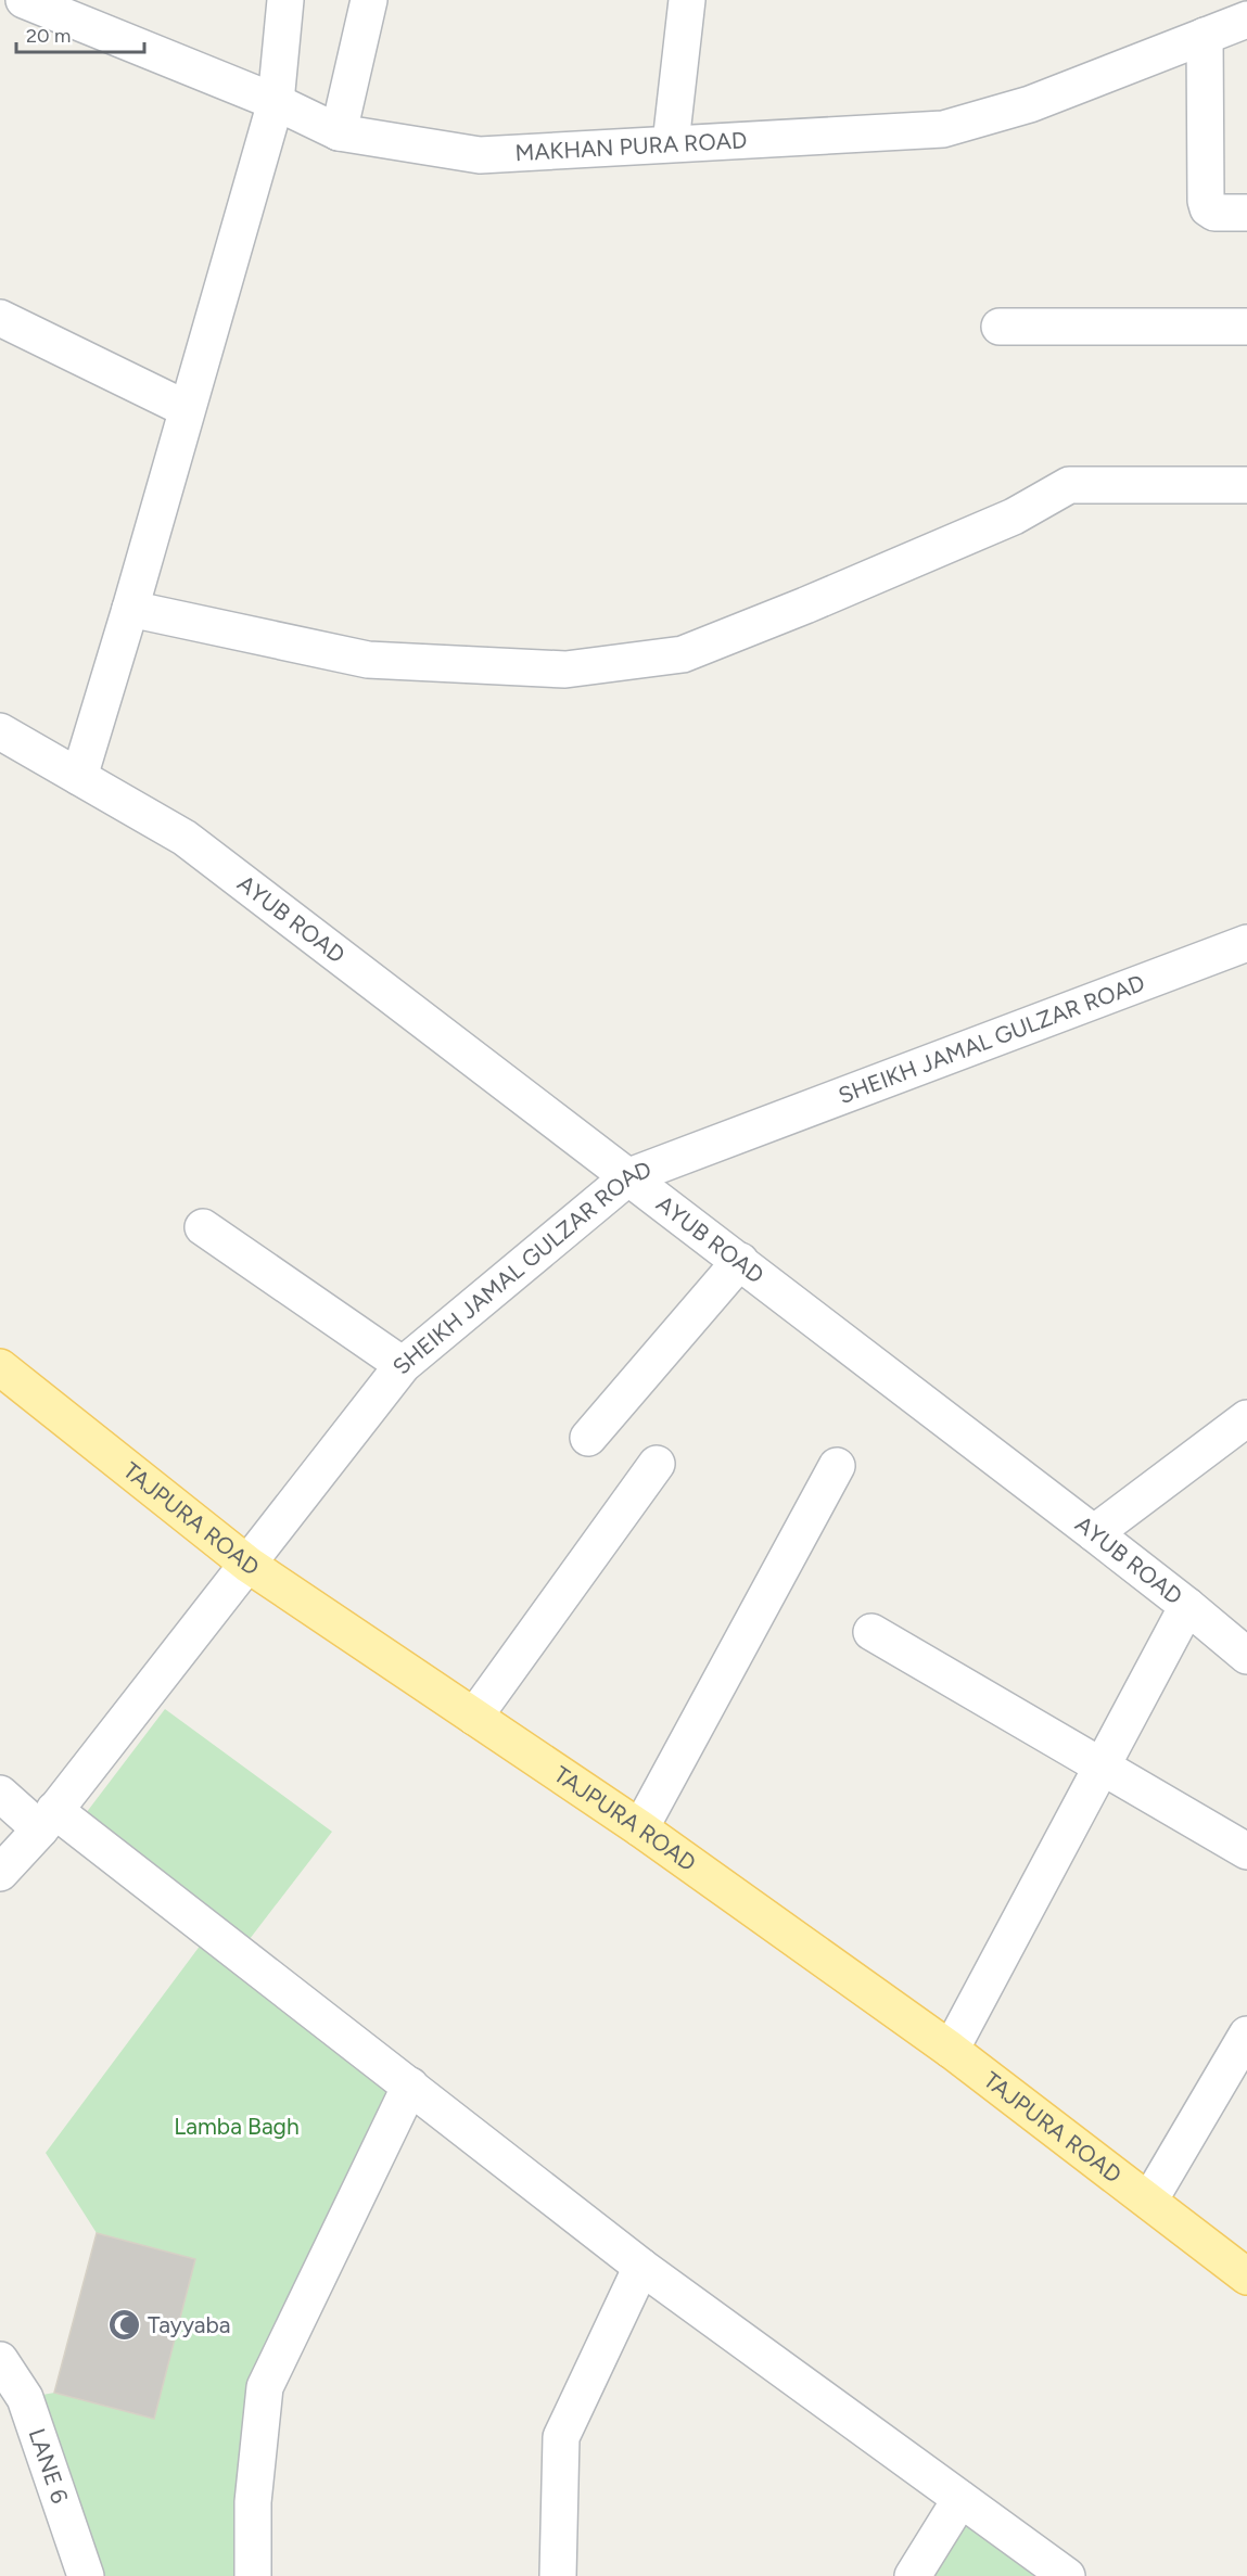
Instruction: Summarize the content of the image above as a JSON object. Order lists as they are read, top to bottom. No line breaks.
{"streets":{"main road":["TAJPURA ROAD"],"street":["MAKHAN PURA ROAD","AYUB ROAD","SHEIKH JAMAL GULZAR ROAD","LANE 6"]},"crossings":[["AYUB ROAD","SHEIKH JAMAL GULZAR ROAD"],["SHEIKH JAMAL GULZAR ROAD","TAJPURA ROAD"]],"parks":["Lamba Bagh"],"places":{"mosque":["Tayyaba"]},"scale_bar":"20 m"}
